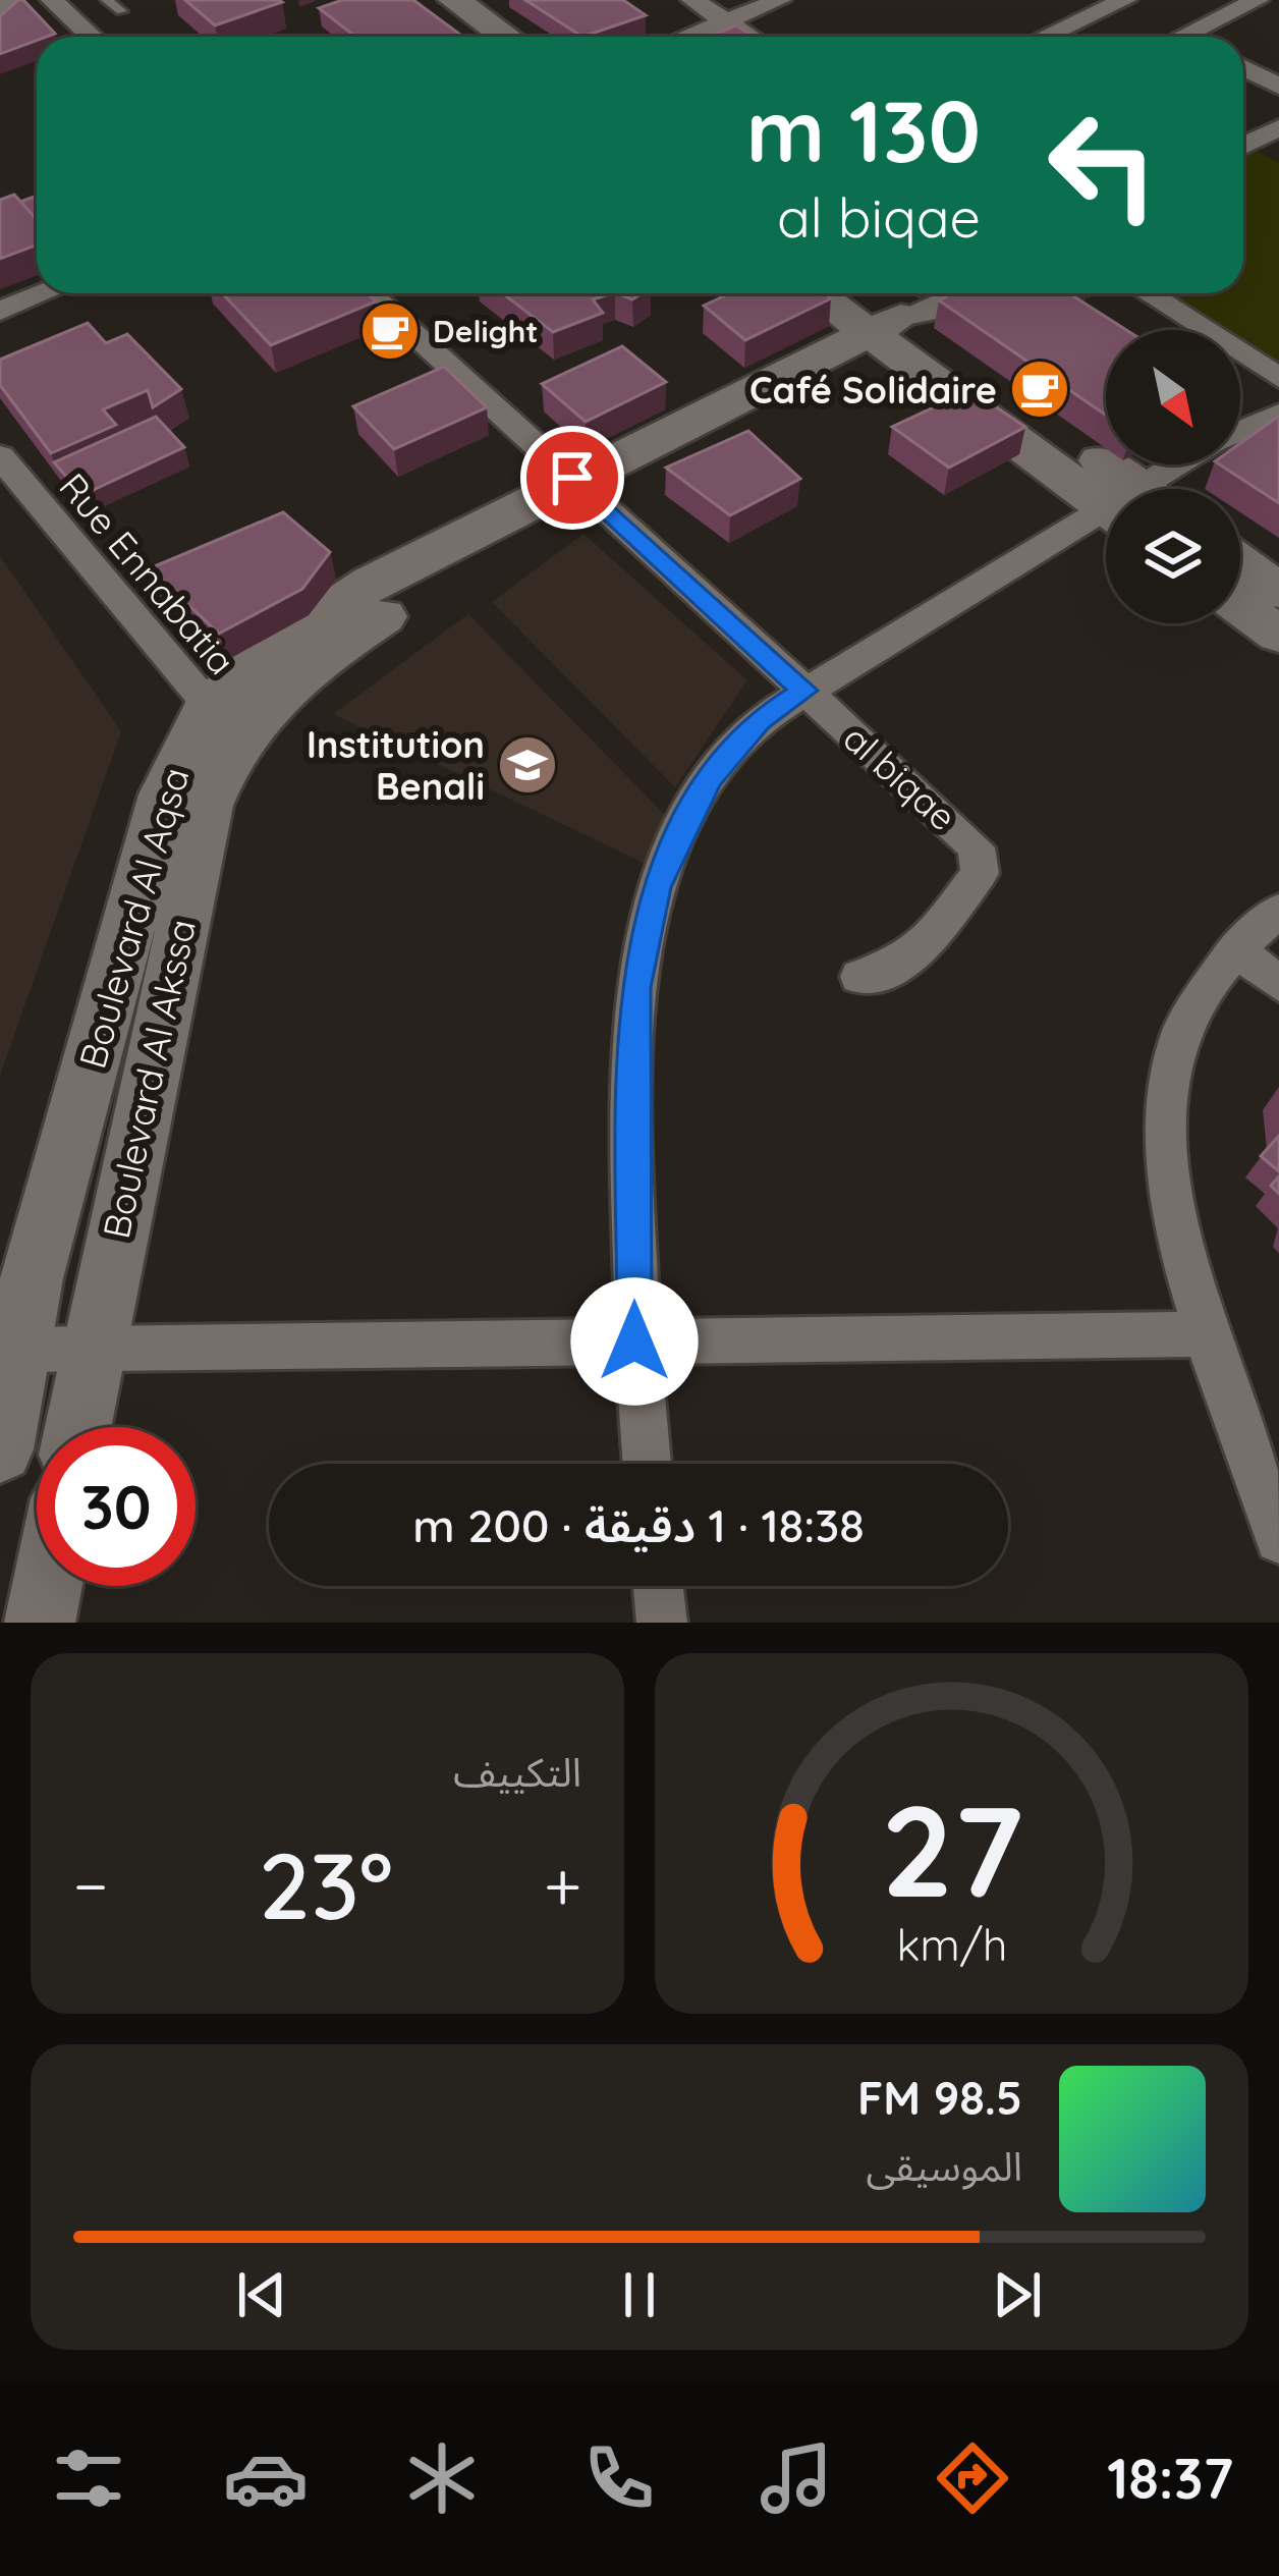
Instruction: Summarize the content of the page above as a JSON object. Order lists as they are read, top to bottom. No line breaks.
{"streets":{"street":["Rue Ennabatia","al biqae","Boulevard Al Aqsa","Boulevard Al Akssa"]},"crossings":[["Rue Ennabatia","Boulevard Al Aqsa"],["Rue Ennabatia","Boulevard Al Akssa"],["al biqae","Boulevard Al Akssa"],["Boulevard Al Aqsa","Boulevard Al Akssa"]],"places":{"cafe":["Delight","Café Solidaire"],"school or university":["Institution Benali"]},"north":"bottom right","page":{"turn":["130 m","al biqae"],"limit":"30","trip":"18:38 · 1 دقيقة · 200 m","tile":"التكييف","heat":["−","23°","+"],"song":["98.5 FM","الموسيقى"],"tabs":"18:37","gauge":["27","km/h"]}}
